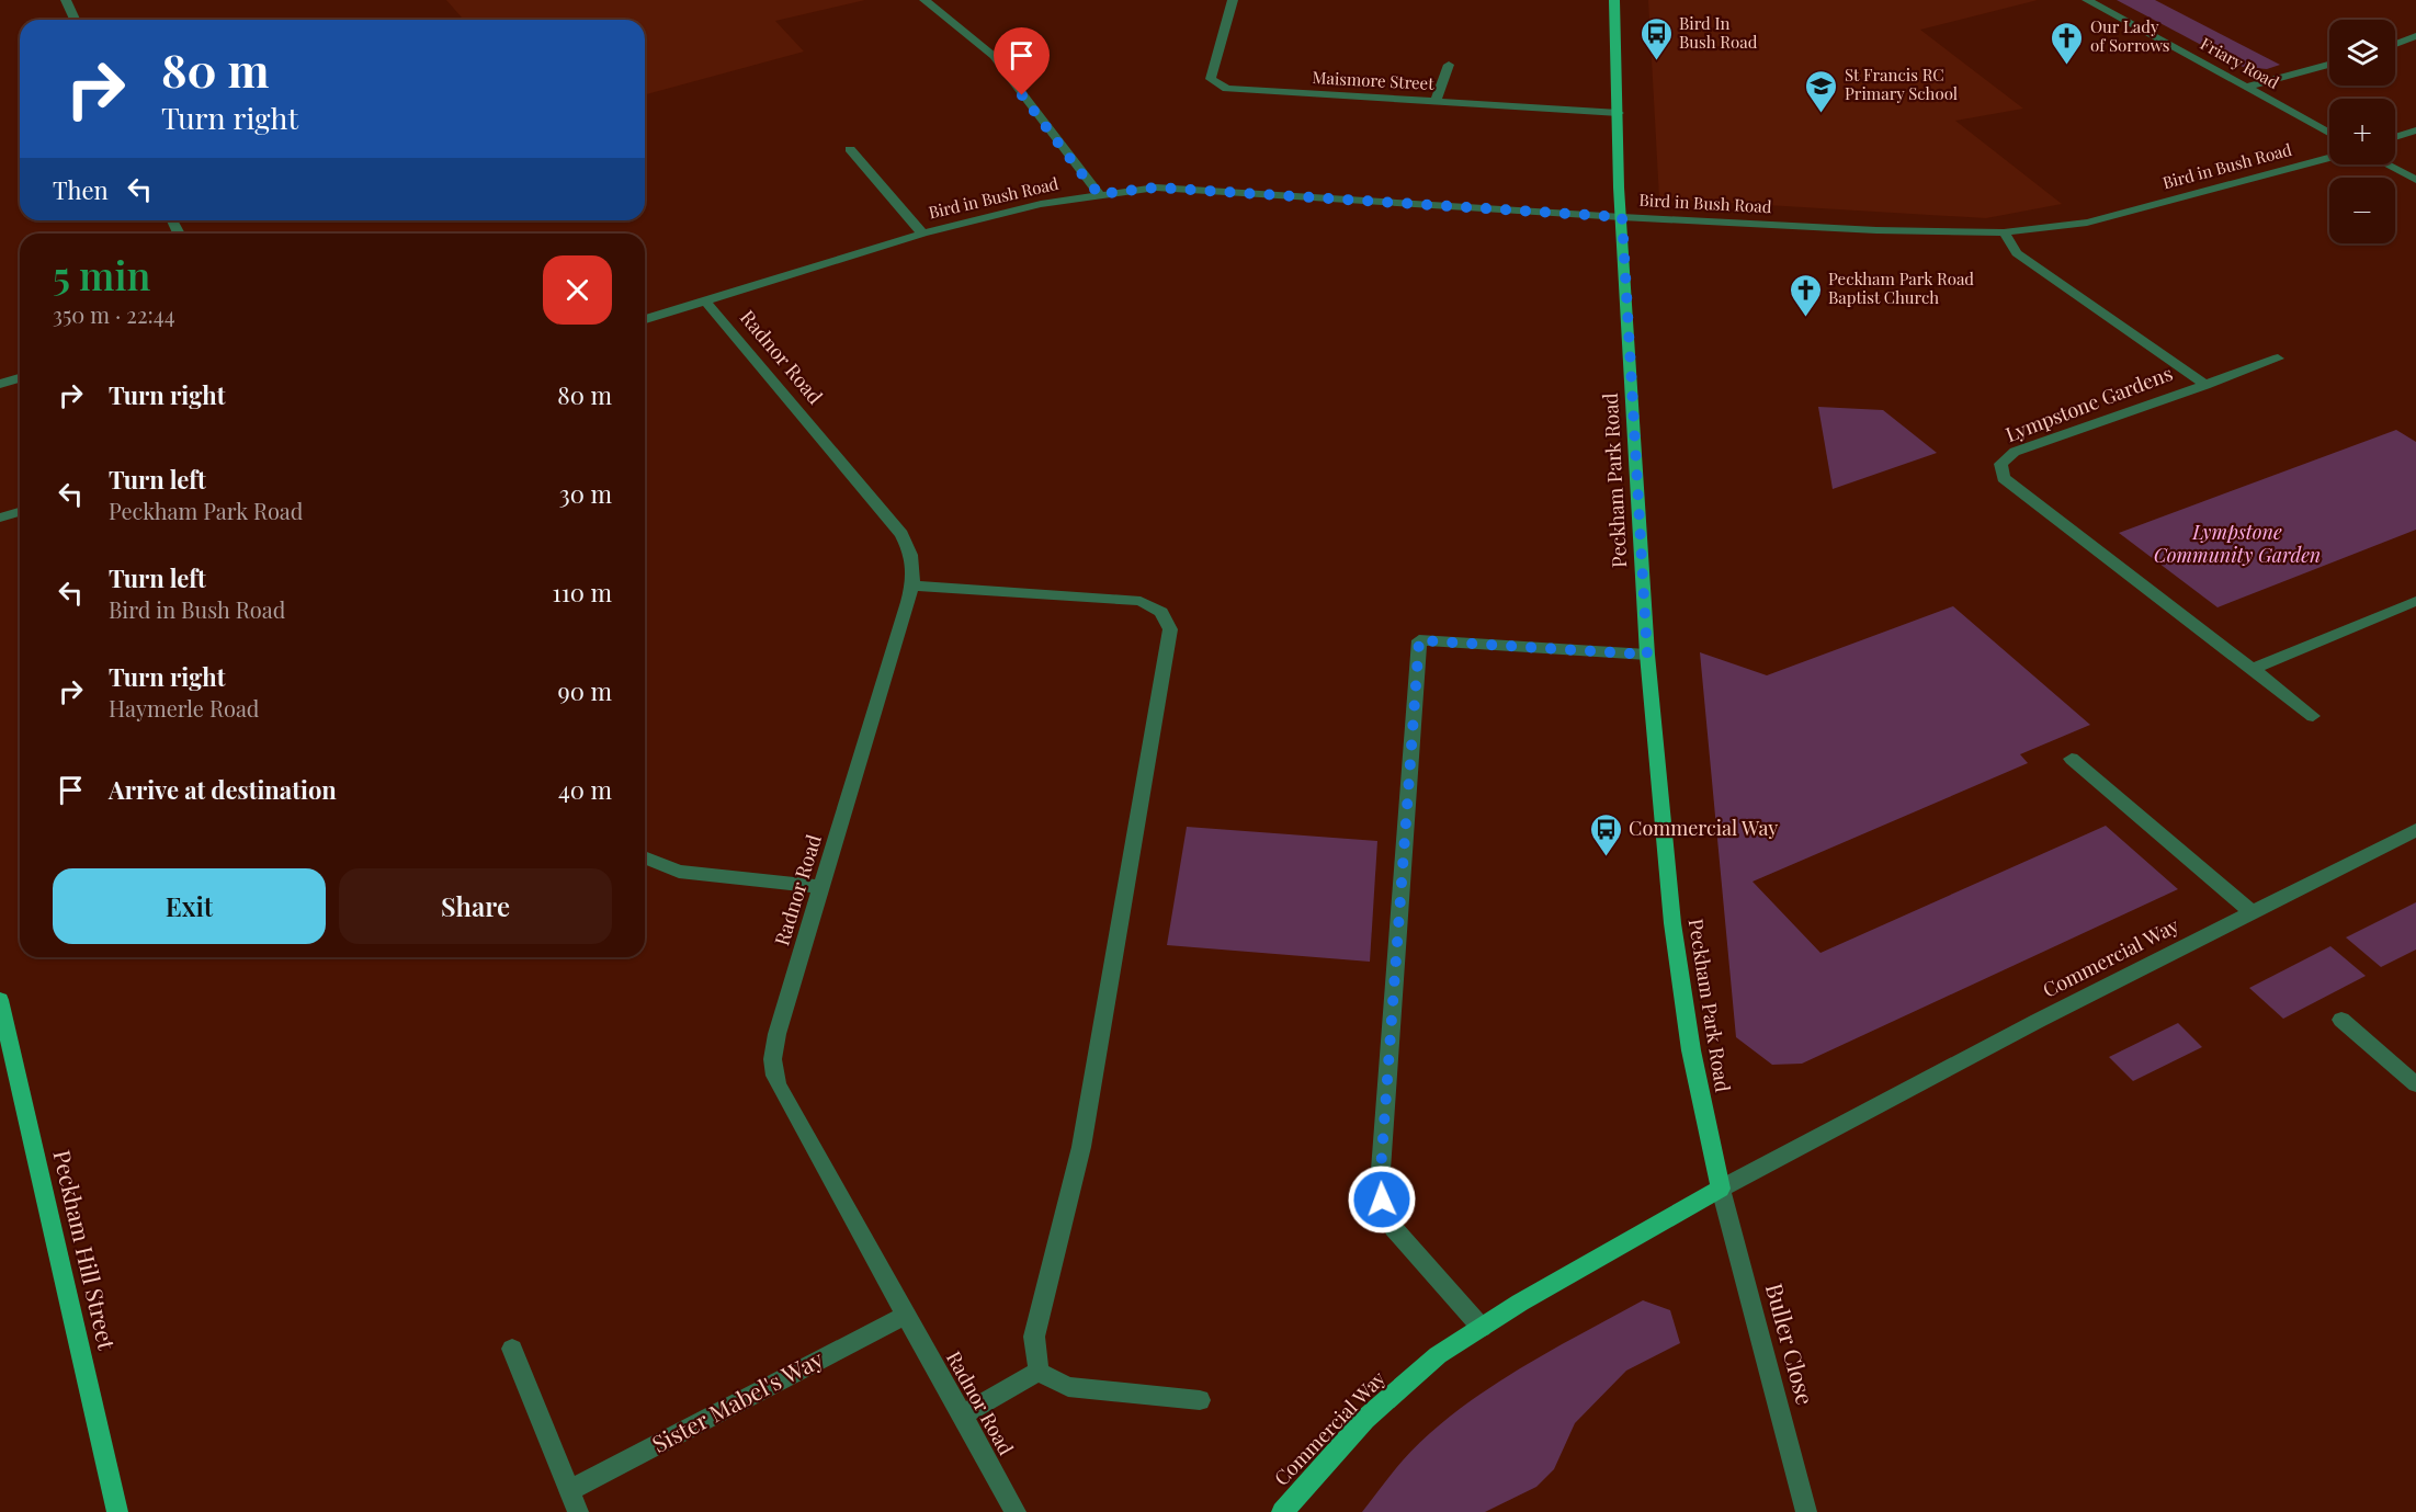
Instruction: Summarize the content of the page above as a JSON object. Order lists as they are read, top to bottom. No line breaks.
{"streets":{"main road":["Peckham Park Road","Commercial Way","Peckham Hill Street"],"street":["Friary Road","Maismore Street","Bird in Bush Road","Radnor Road","Lympstone Gardens","Buller Close","Sister Mabel's Way"]},"crossings":[["Maismore Street","Peckham Park Road"],["Bird in Bush Road","Radnor Road"],["Bird in Bush Road","Lympstone Gardens"],["Bird in Bush Road","Peckham Park Road"],["Radnor Road","Sister Mabel's Way"],["Peckham Park Road","Commercial Way"],["Peckham Park Road","Buller Close"],["Commercial Way","Buller Close"]],"parks":["Lympstone Community Garden"],"places":{"bus stop":["Bird In Bush Road","Commercial Way"],"church":["Our Lady of Sorrows","Peckham Park Road Baptist Church"],"school or university":["St Francis RC Primary School"]},"page":{"map_buttons":["+","−"],"turn":["80 m","Turn right"],"then":"Then","heading":["5 min","350 m · 22:44"],"list":[{"name":"Turn right","value":"80 m"},{"name":"Turn left","note":"Peckham Park Road","value":"30 m"},{"name":"Turn left","note":"Bird in Bush Road","value":"110 m"},{"name":"Turn right","note":"Haymerle Road","value":"90 m"},{"name":"Arrive at destination","value":"40 m"}],"buttons":["Exit","Share"]}}
